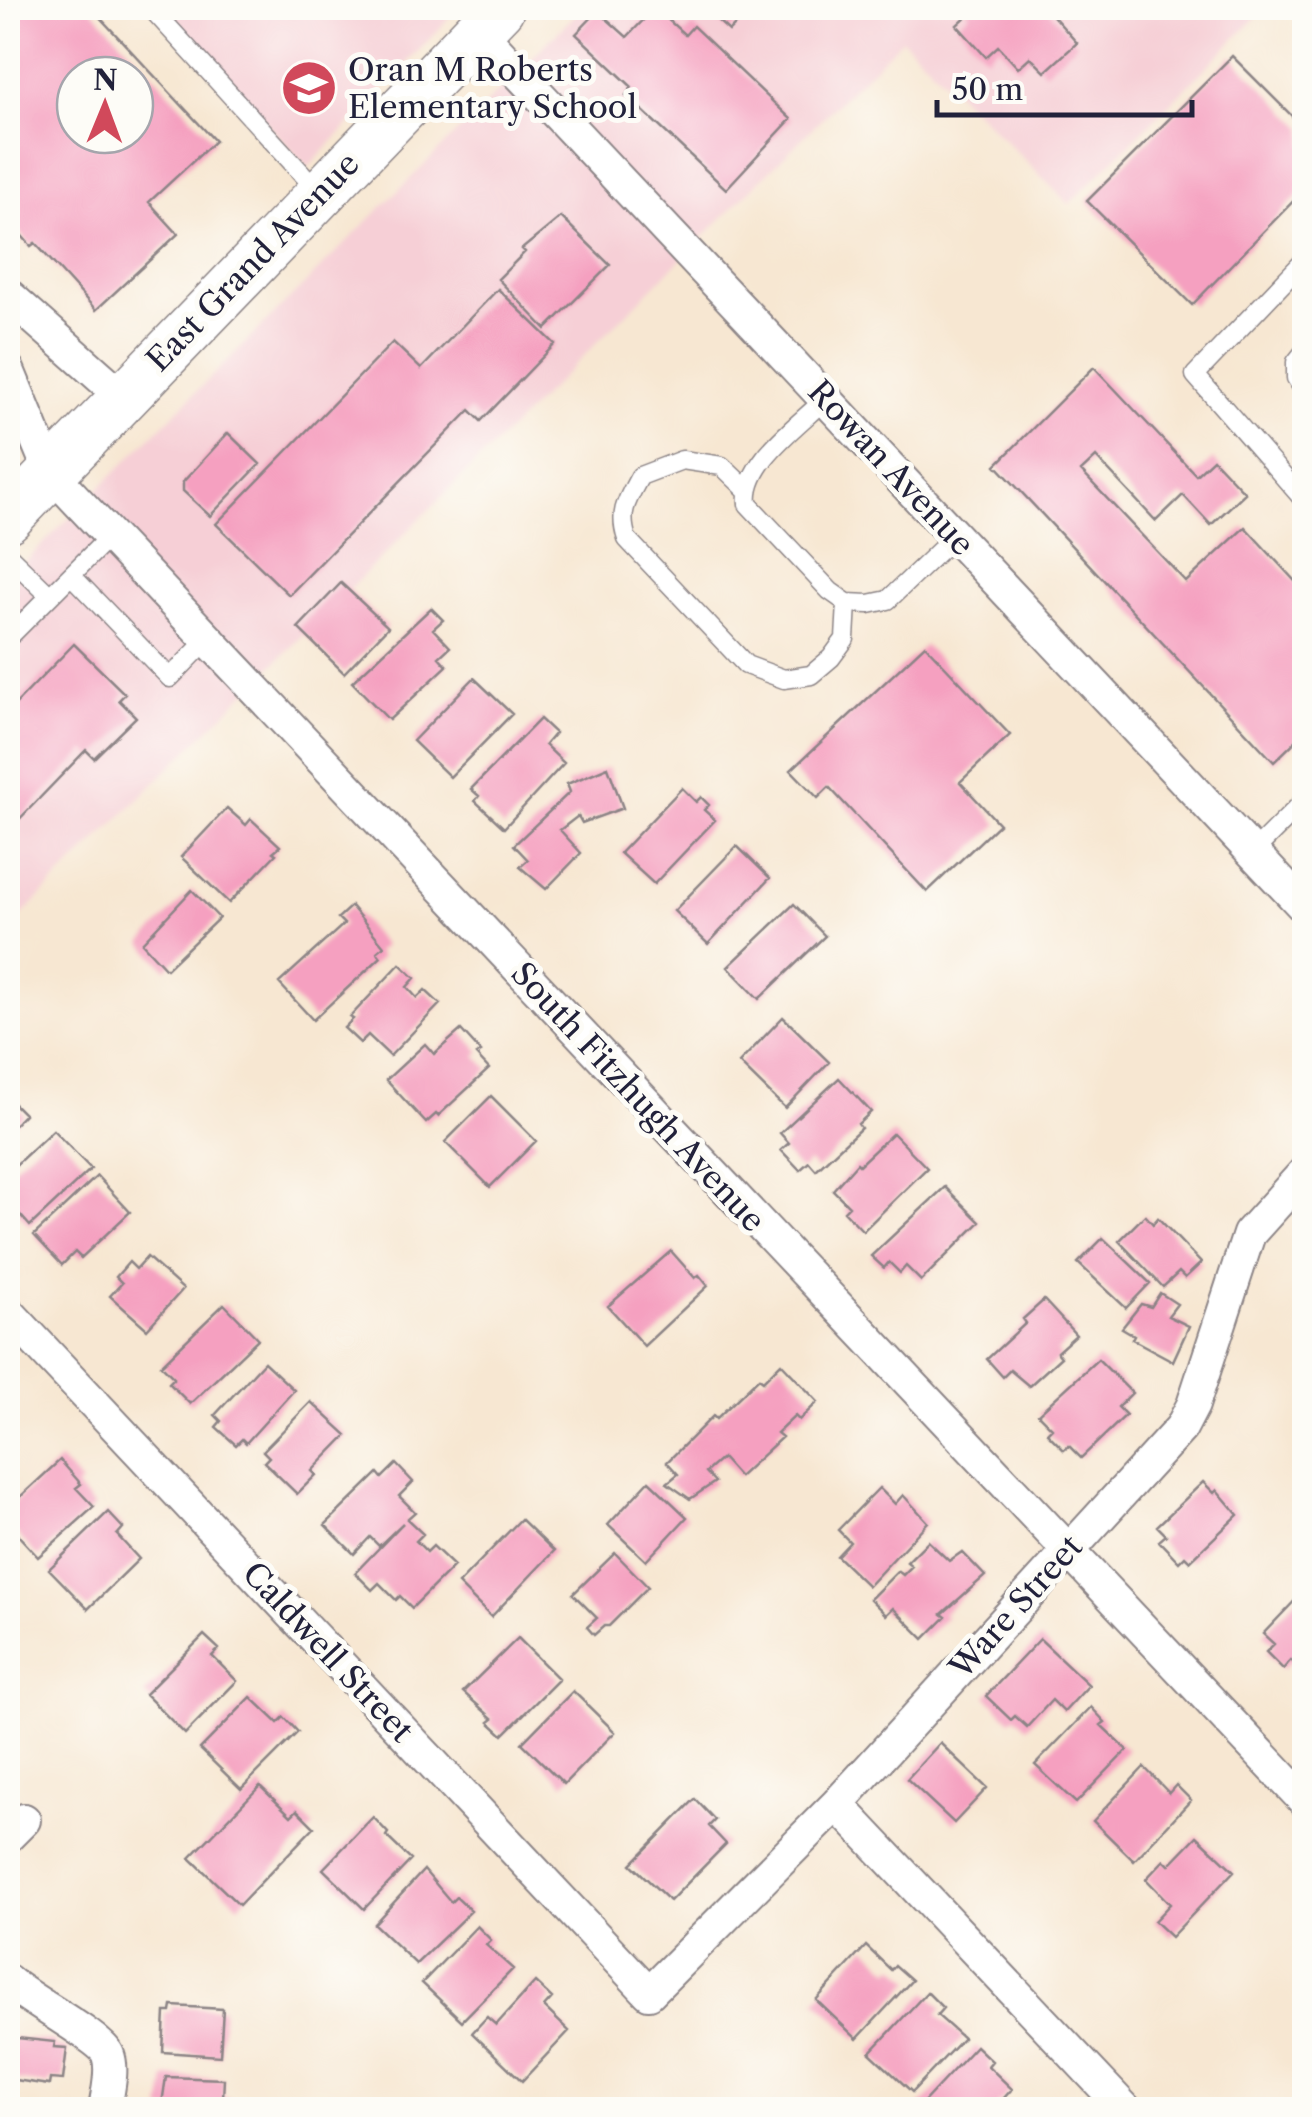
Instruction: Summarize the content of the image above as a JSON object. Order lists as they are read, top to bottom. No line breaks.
{"streets":{"main road":["East Grand Avenue"],"street":["Rowan Avenue","South Fitzhugh Avenue","Ware Street","Caldwell Street"]},"crossings":[["East Grand Avenue","Rowan Avenue"],["East Grand Avenue","South Fitzhugh Avenue"],["South Fitzhugh Avenue","Ware Street"],["Ware Street","Caldwell Street"]],"places":{"school or university":["Oran M Roberts Elementary School"]},"scale_bar":"50 m","north":"top"}
